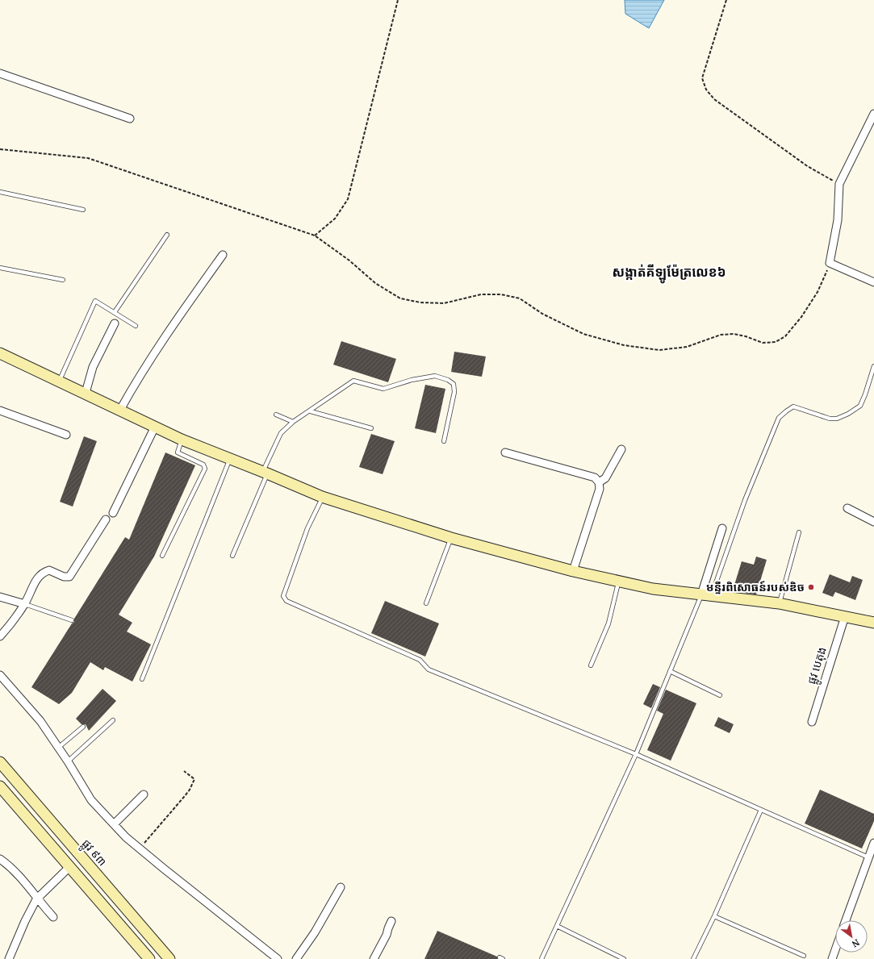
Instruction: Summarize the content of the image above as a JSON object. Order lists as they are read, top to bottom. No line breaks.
{"streets":{"street":["ផ្លូវ បេតុង","ផ្លូវ ៩៣"]},"districts":["សង្កាត់គីឡូម៉ែត្រលេខ៦"],"places":["មន្ទីរពិសោធន៍របស់ឌិច"],"north":"bottom right"}
